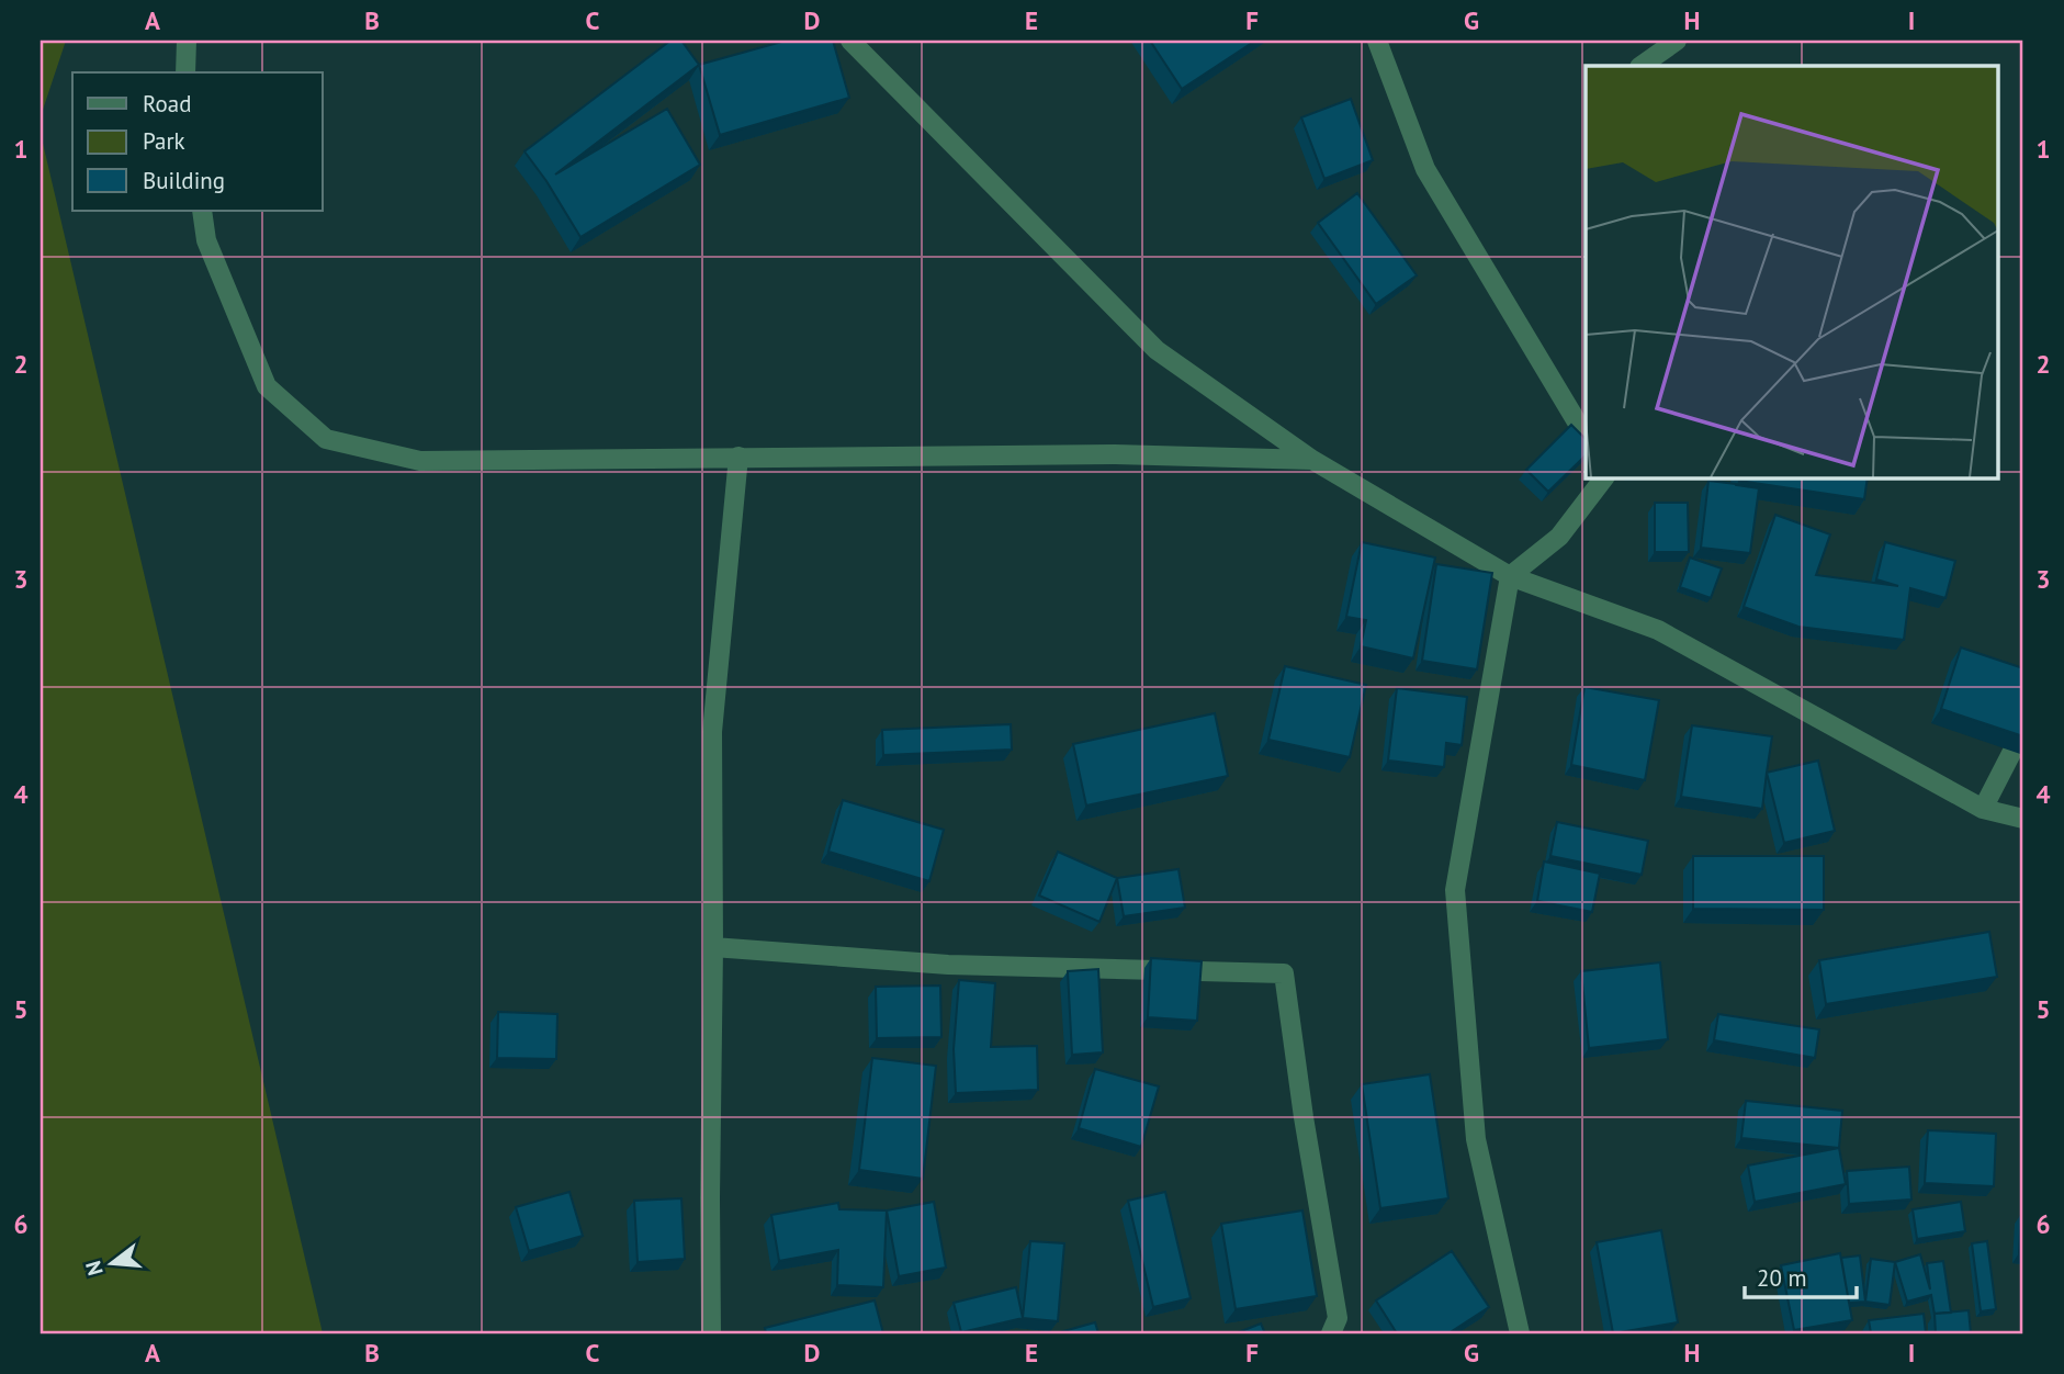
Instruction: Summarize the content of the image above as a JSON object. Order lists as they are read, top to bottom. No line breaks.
{"legend":["Road","Park","Building"],"scale_bar":"20 m","north":"left","grid":{"columns":["A","B","C","D","E","F","G","H","I"],"rows":["1","2","3","4","5","6"]}}
